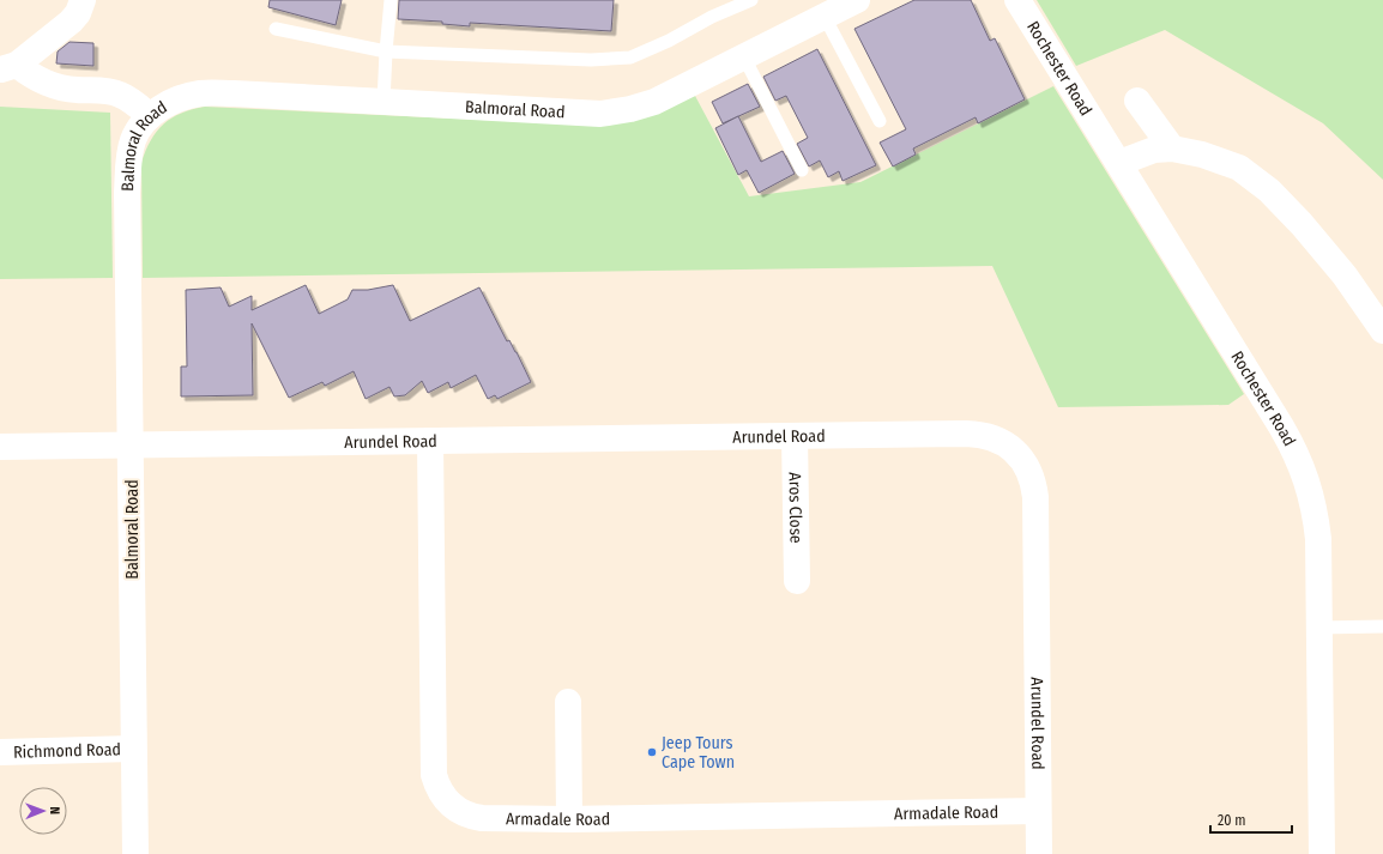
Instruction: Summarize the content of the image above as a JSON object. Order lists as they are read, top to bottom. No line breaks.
{"streets":{"street":["Rochester Road","Balmoral Road","Arundel Road","Aros Close","Richmond Road","Armadale Road"]},"crossings":[["Balmoral Road","Arundel Road"],["Balmoral Road","Richmond Road"],["Arundel Road","Aros Close"],["Arundel Road","Armadale Road"]],"places":["Jeep Tours Cape Town"],"scale_bar":"20 m","north":"right"}
